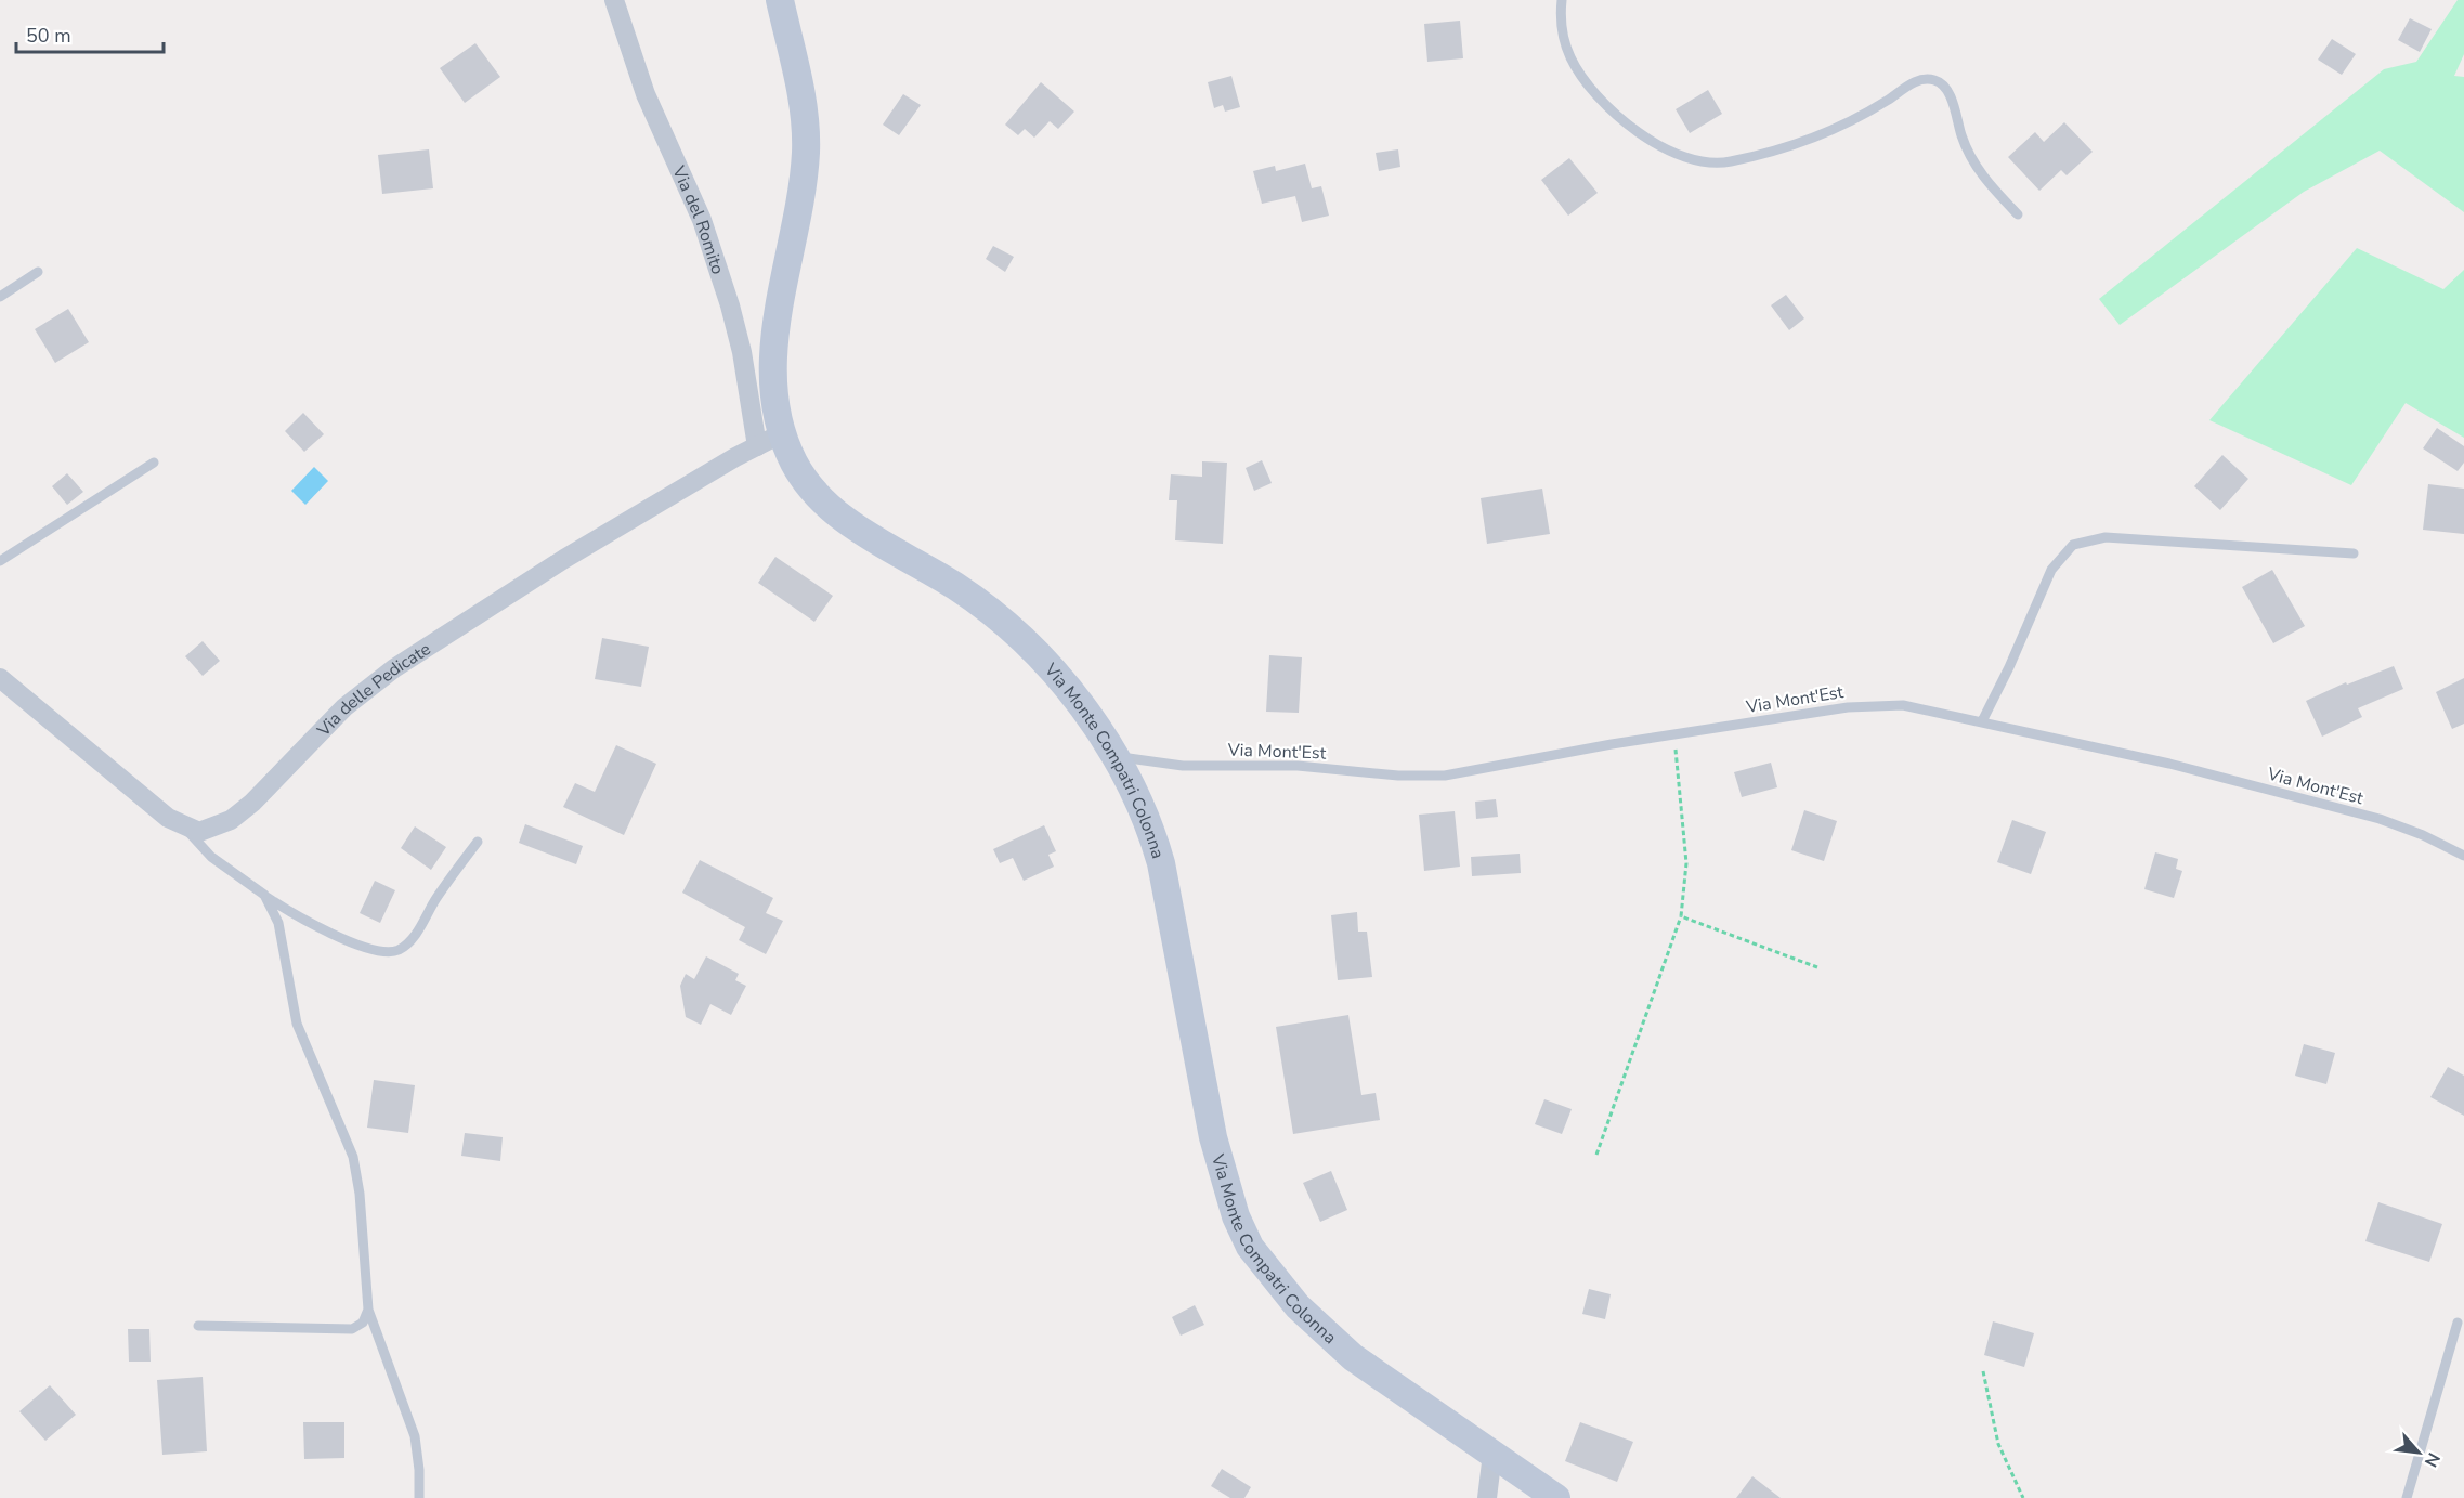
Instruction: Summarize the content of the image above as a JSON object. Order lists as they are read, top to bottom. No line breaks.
{"streets":{"street":["Via del Romito","Via delle Pedicate","Via Monte Compatri Colonna"],"lane":["Via Mont'Est"]},"crossings":[["Via del Romito","Via delle Pedicate"],["Via delle Pedicate","Via Monte Compatri Colonna"],["Via Mont'Est","Via Monte Compatri Colonna"]],"scale_bar":"50 m","north":"bottom right"}
